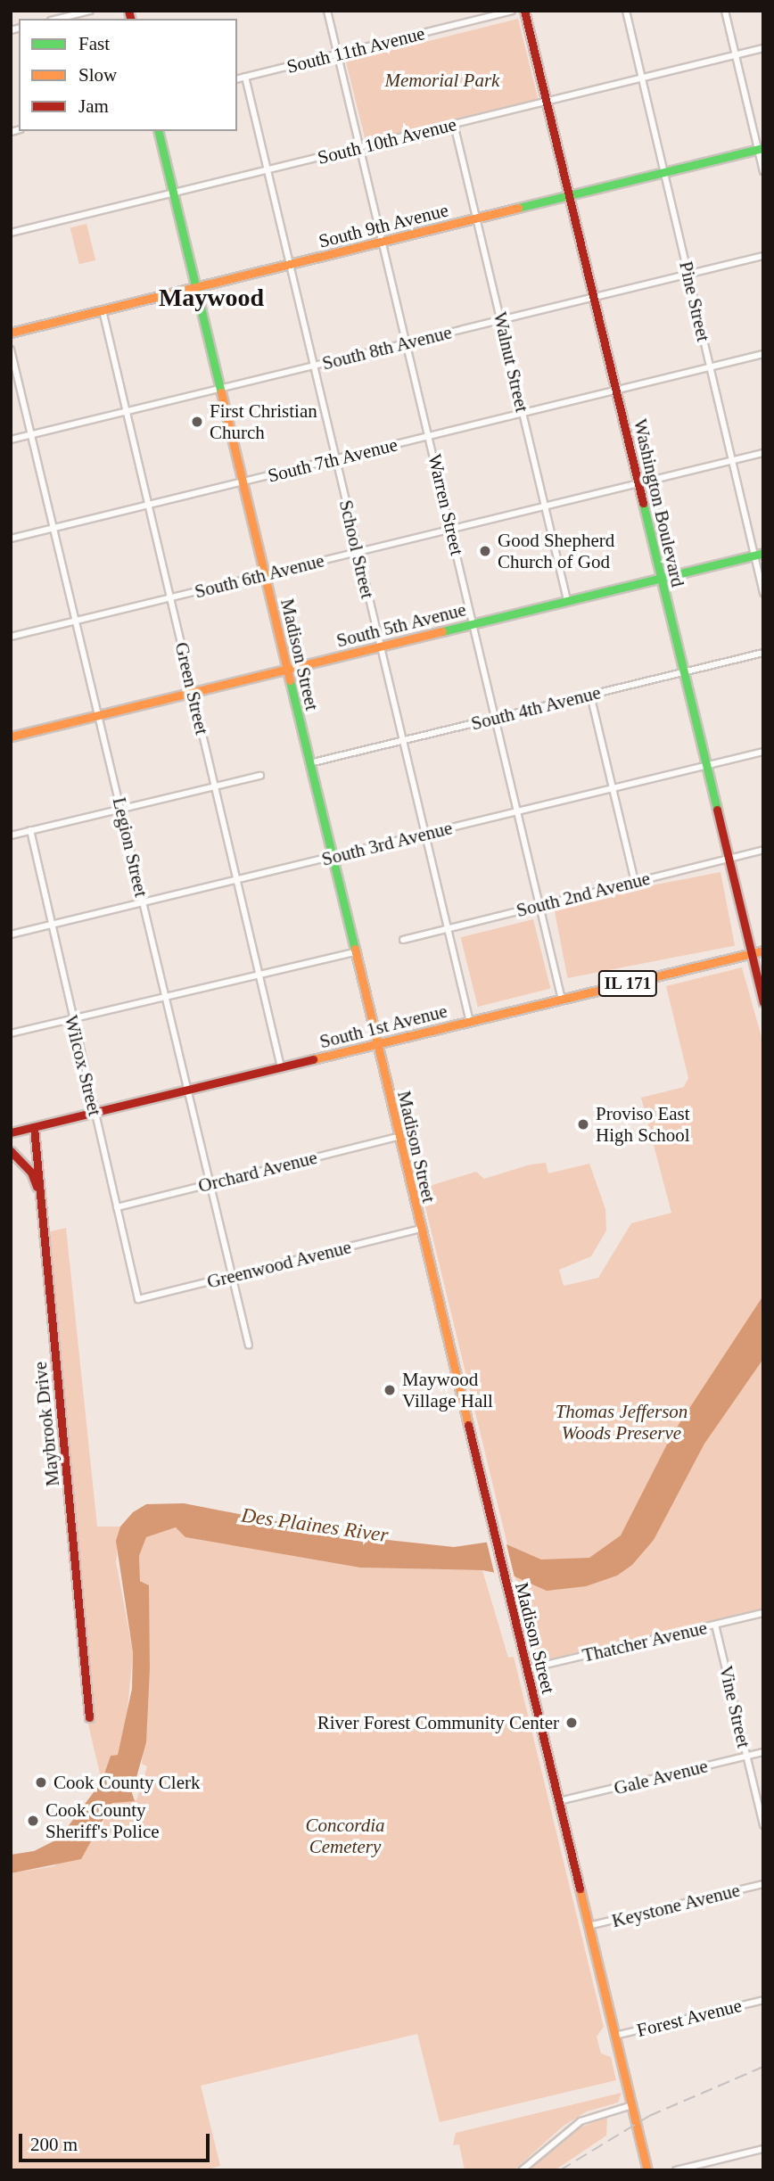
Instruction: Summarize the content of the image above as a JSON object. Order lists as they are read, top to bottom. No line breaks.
{"streets":{"street":["South 11th Avenue","South 10th Avenue","South 9th Avenue","Pine Street","South 8th Avenue","Walnut Street","South 7th Avenue","Washington Boulevard","Warren Street","School Street","South 6th Avenue","South 5th Avenue","Madison Street","Green Street","South 4th Avenue","South 3rd Avenue","Legion Street","South 2nd Avenue","IL 171","South 1st Avenue","Wilcox Street","Orchard Avenue","Greenwood Avenue","Maybrook Drive","Thatcher Avenue","Vine Street","Gale Avenue","Keystone Avenue","Forest Avenue"]},"crossings":[["South 11th Avenue","Warren Street"],["South 11th Avenue","School Street"],["South 10th Avenue","Pine Street"],["South 10th Avenue","Walnut Street"],["South 10th Avenue","Washington Boulevard"],["South 10th Avenue","Warren Street"],["South 10th Avenue","School Street"],["South 10th Avenue","Madison Street"],["South 9th Avenue","Pine Street"],["South 9th Avenue","Walnut Street"],["South 9th Avenue","Washington Boulevard"],["South 9th Avenue","Warren Street"],["South 9th Avenue","School Street"],["South 9th Avenue","Madison Street"],["South 9th Avenue","Green Street"],["Pine Street","South 8th Avenue"],["Pine Street","South 7th Avenue"],["Pine Street","South 6th Avenue"],["Pine Street","South 5th Avenue"],["South 8th Avenue","Walnut Street"],["South 8th Avenue","Washington Boulevard"],["South 8th Avenue","Warren Street"],["South 8th Avenue","School Street"],["South 8th Avenue","Madison Street"],["South 8th Avenue","Green Street"],["South 8th Avenue","Legion Street"],["Walnut Street","South 7th Avenue"],["Walnut Street","South 6th Avenue"],["Walnut Street","South 5th Avenue"],["South 7th Avenue","Washington Boulevard"],["South 7th Avenue","Warren Street"],["South 7th Avenue","School Street"],["South 7th Avenue","Madison Street"],["South 7th Avenue","Green Street"],["South 7th Avenue","Legion Street"],["Washington Boulevard","South 6th Avenue"],["Washington Boulevard","South 5th Avenue"],["Washington Boulevard","South 4th Avenue"],["Washington Boulevard","South 3rd Avenue"],["Washington Boulevard","South 2nd Avenue"],["Washington Boulevard","South 1st Avenue"],["Warren Street","South 6th Avenue"],["Warren Street","South 5th Avenue"],["Warren Street","South 4th Avenue"],["Warren Street","South 3rd Avenue"],["Warren Street","South 2nd Avenue"],["Warren Street","South 1st Avenue"],["School Street","South 6th Avenue"],["School Street","South 5th Avenue"],["School Street","South 4th Avenue"],["School Street","South 3rd Avenue"],["School Street","South 2nd Avenue"],["School Street","South 1st Avenue"],["South 6th Avenue","Madison Street"],["South 6th Avenue","Green Street"],["South 6th Avenue","Legion Street"],["South 5th Avenue","Madison Street"],["South 5th Avenue","Green Street"],["South 5th Avenue","Legion Street"],["Madison Street","South 4th Avenue"],["Madison Street","South 3rd Avenue"],["Madison Street","South 1st Avenue"],["Madison Street","Orchard Avenue"],["Madison Street","Greenwood Avenue"],["Madison Street","Thatcher Avenue"],["Madison Street","Gale Avenue"],["Madison Street","Keystone Avenue"],["Madison Street","Forest Avenue"],["Green Street","South 3rd Avenue"],["Green Street","South 1st Avenue"],["South 3rd Avenue","Legion Street"],["South 3rd Avenue","Wilcox Street"],["Legion Street","South 1st Avenue"],["Legion Street","Orchard Avenue"],["Legion Street","Greenwood Avenue"],["South 1st Avenue","Wilcox Street"],["South 1st Avenue","Maybrook Drive"],["Wilcox Street","Orchard Avenue"],["Wilcox Street","Greenwood Avenue"],["Thatcher Avenue","Vine Street"],["Vine Street","Gale Avenue"]],"districts":["Maywood"],"water":["Des Plaines River"],"parks":["Memorial Park","Thomas Jefferson Woods Preserve","Concordia Cemetery"],"places":["First Christian Church","Good Shepherd Church of God","Proviso East High School","Maywood Village Hall","River Forest Community Center","Cook County Clerk","Cook County Sheriff's Police"],"legend":["Fast","Slow","Jam"],"scale_bar":"200 m"}
